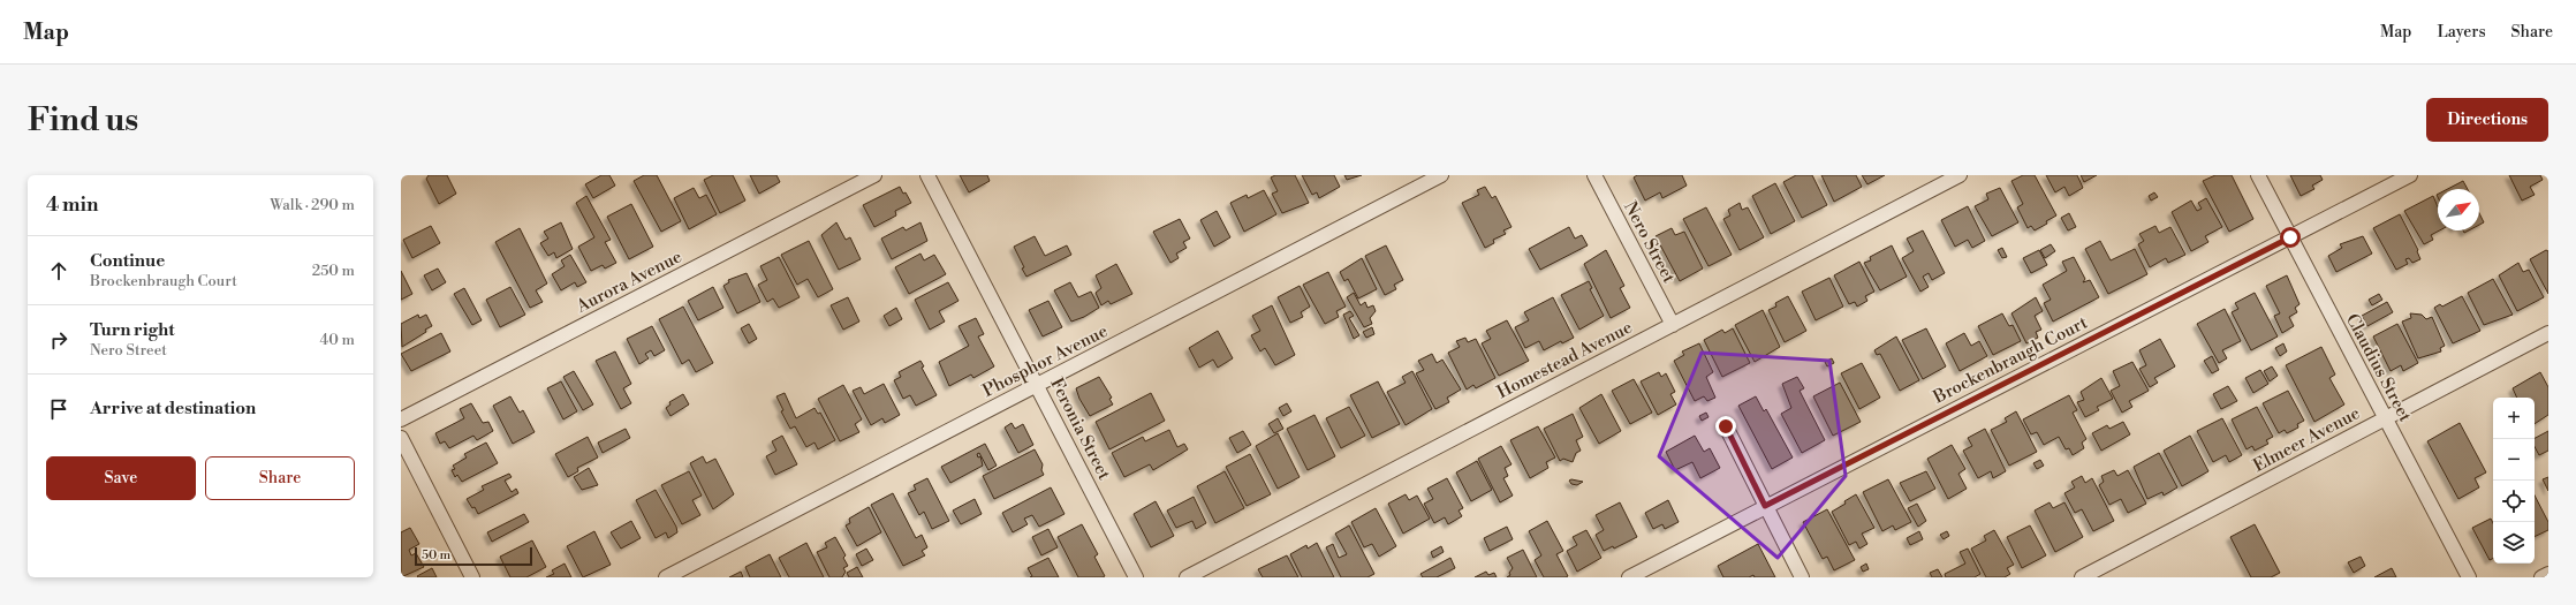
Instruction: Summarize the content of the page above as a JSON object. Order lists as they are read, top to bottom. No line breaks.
{"streets":{"street":["Nero Street","Aurora Avenue","Homestead Avenue","Brockenbraugh Court","Phosphor Avenue","Claudius Street","Feronia Street","Elmeer Avenue"]},"crossings":[["Nero Street","Homestead Avenue"],["Brockenbraugh Court","Claudius Street"],["Phosphor Avenue","Feronia Street"],["Claudius Street","Elmeer Avenue"]],"scale_bar":"50 m","north":"top right","page":{"header":"Map","nav":["Map","Layers","Share"],"buttons":["Directions",["Save","Share"]],"title":"Find us","heading":["4 min","Walk · 290 m"],"list":[["Continue","Brockenbraugh Court","250 m"],["Turn right","Nero Street","40 m"],"Arrive at destination"],"map_buttons":["+","−"],"scale":"50 m"}}
